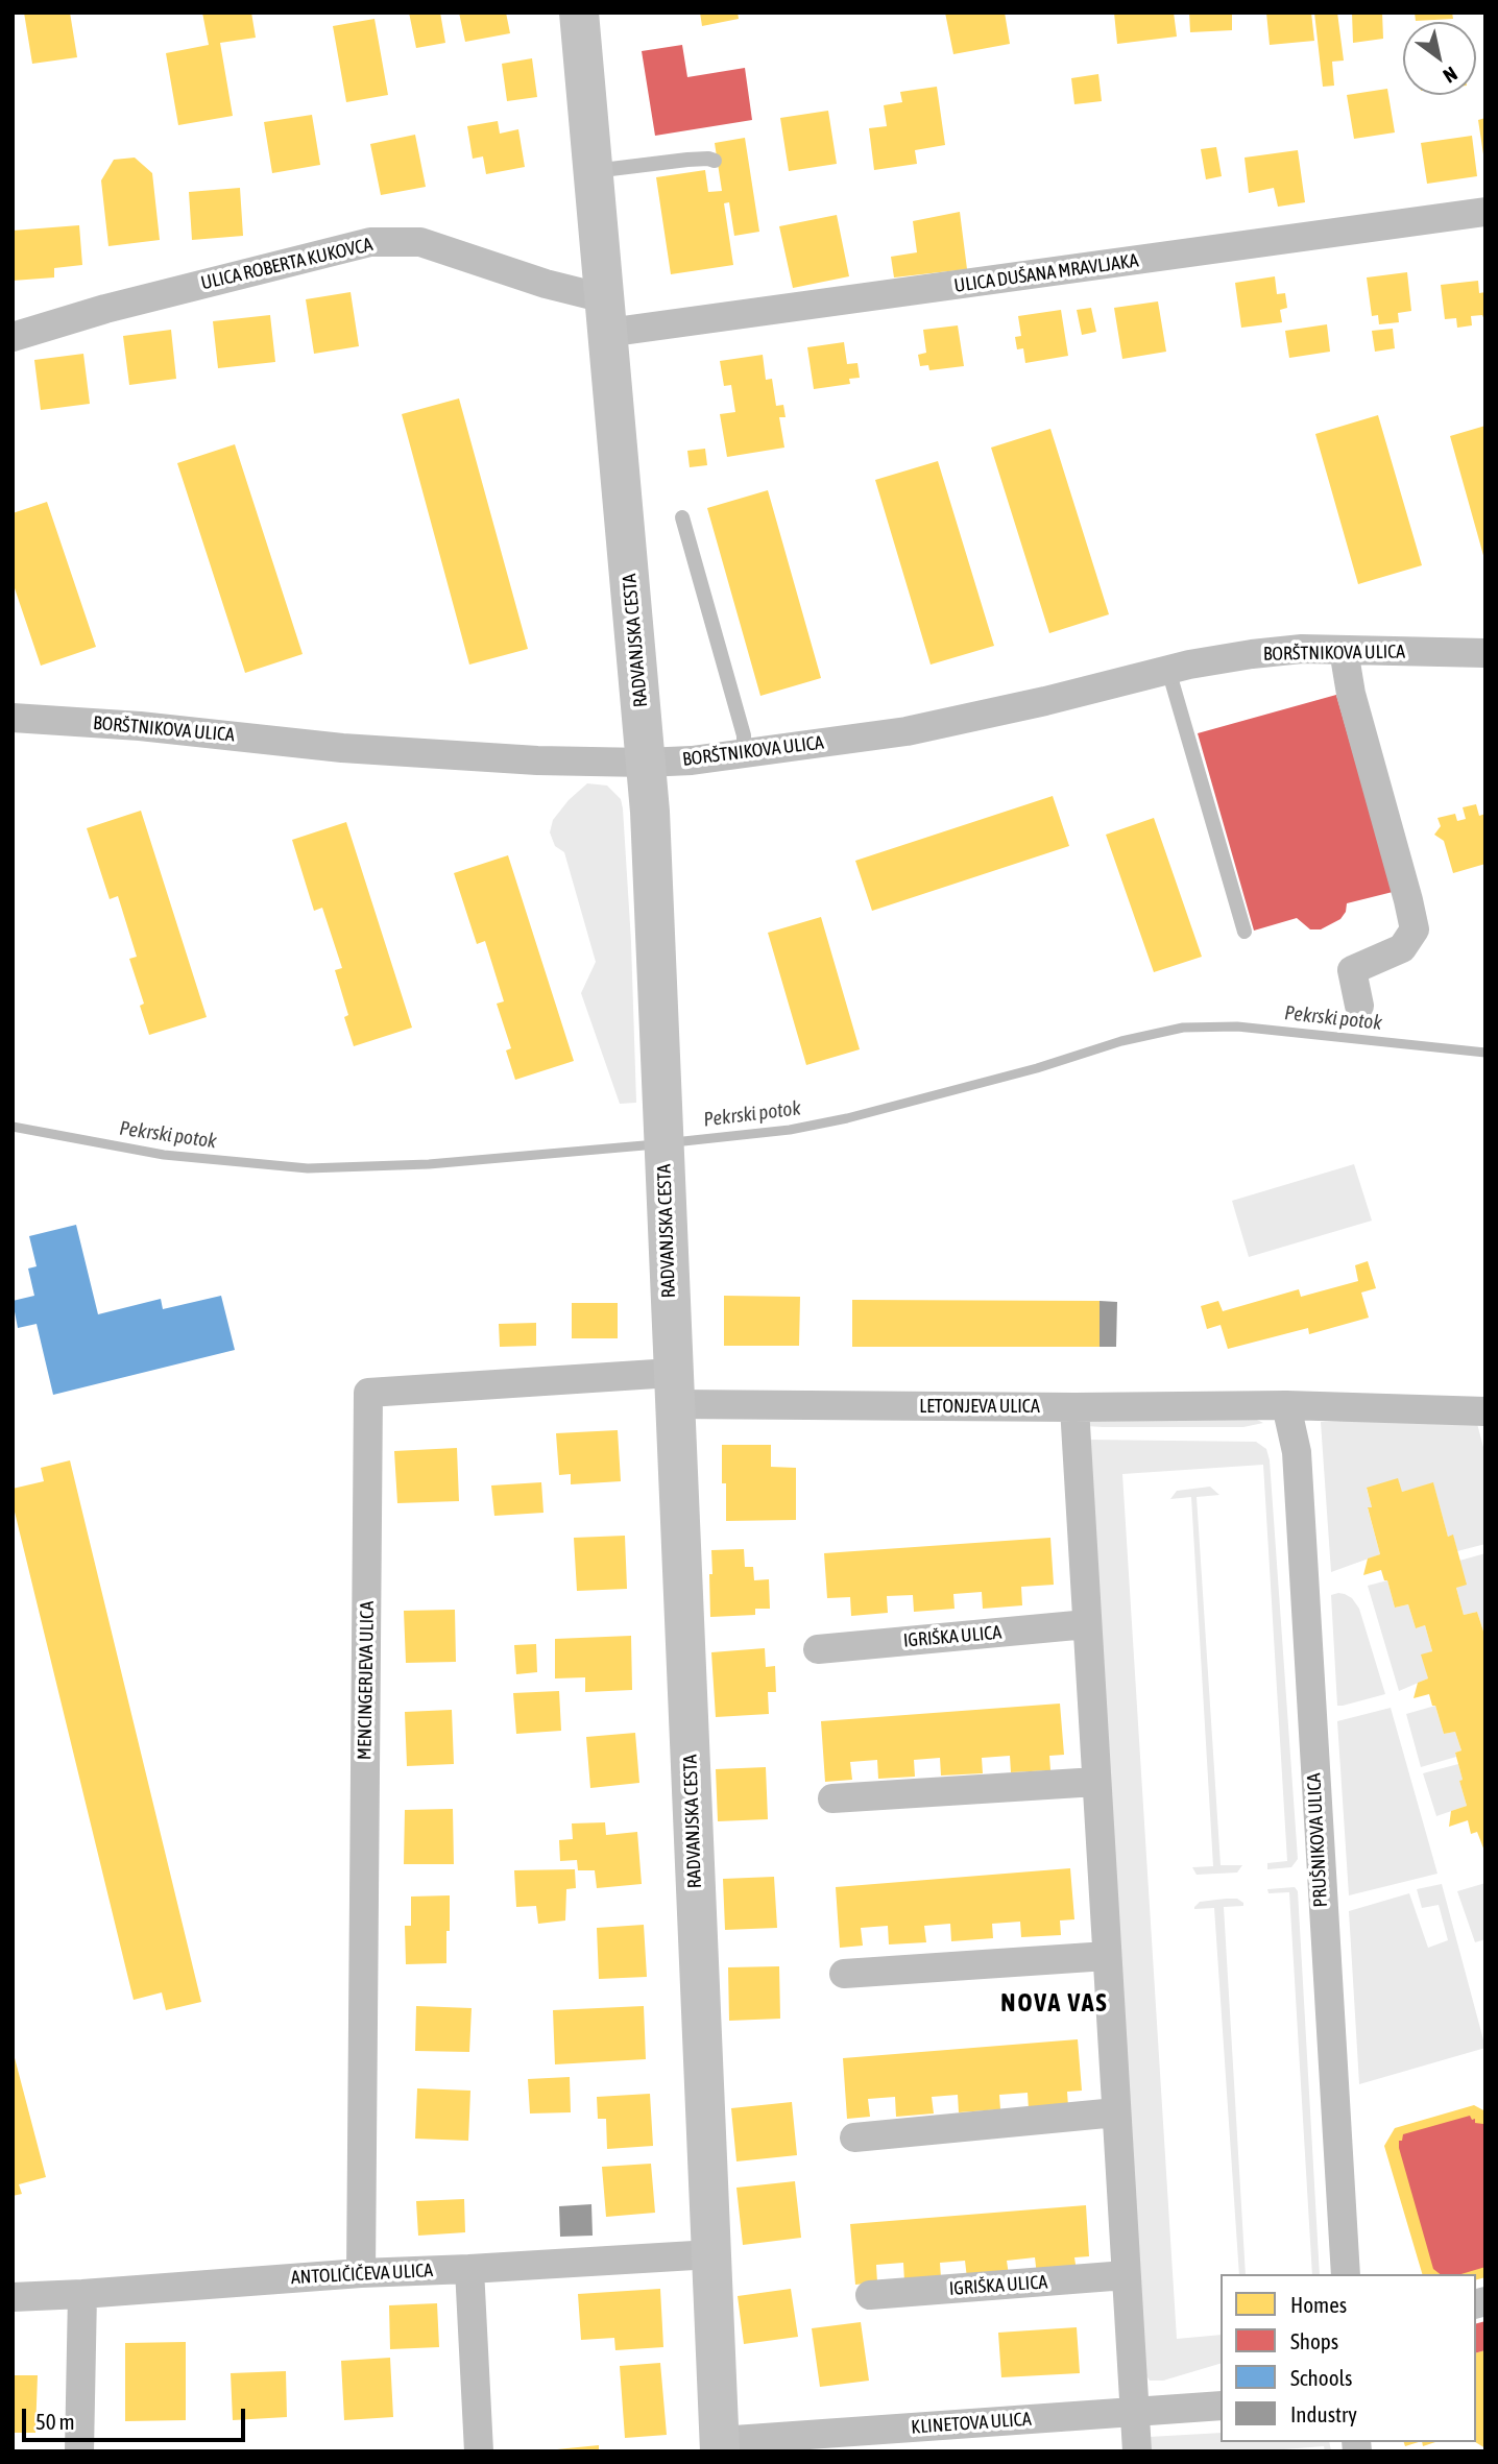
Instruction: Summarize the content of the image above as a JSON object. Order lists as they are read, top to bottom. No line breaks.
{"streets":{"street":["ULICA ROBERTA KUKOVCA","ULICA DUŠANA MRAVLJAKA","RADVANJSKA CESTA","BORŠTNIKOVA ULICA","LETONJEVA ULICA","IGRIŠKA ULICA","MENCINGERJEVA ULICA","PRUŠNIKOVA ULICA","ANTOLIČIČEVA ULICA","KLINETOVA ULICA"]},"crossings":[["ULICA ROBERTA KUKOVCA","ULICA DUŠANA MRAVLJAKA"],["ULICA ROBERTA KUKOVCA","RADVANJSKA CESTA"],["ULICA DUŠANA MRAVLJAKA","RADVANJSKA CESTA"],["RADVANJSKA CESTA","BORŠTNIKOVA ULICA"],["RADVANJSKA CESTA","LETONJEVA ULICA"],["RADVANJSKA CESTA","MENCINGERJEVA ULICA"],["RADVANJSKA CESTA","ANTOLIČIČEVA ULICA"],["RADVANJSKA CESTA","KLINETOVA ULICA"],["LETONJEVA ULICA","MENCINGERJEVA ULICA"],["LETONJEVA ULICA","PRUŠNIKOVA ULICA"],["MENCINGERJEVA ULICA","ANTOLIČIČEVA ULICA"]],"districts":["NOVA VAS"],"water":["Pekrski potok"],"legend":["Homes","Shops","Schools","Industry"],"scale_bar":"50 m","north":"bottom right"}
